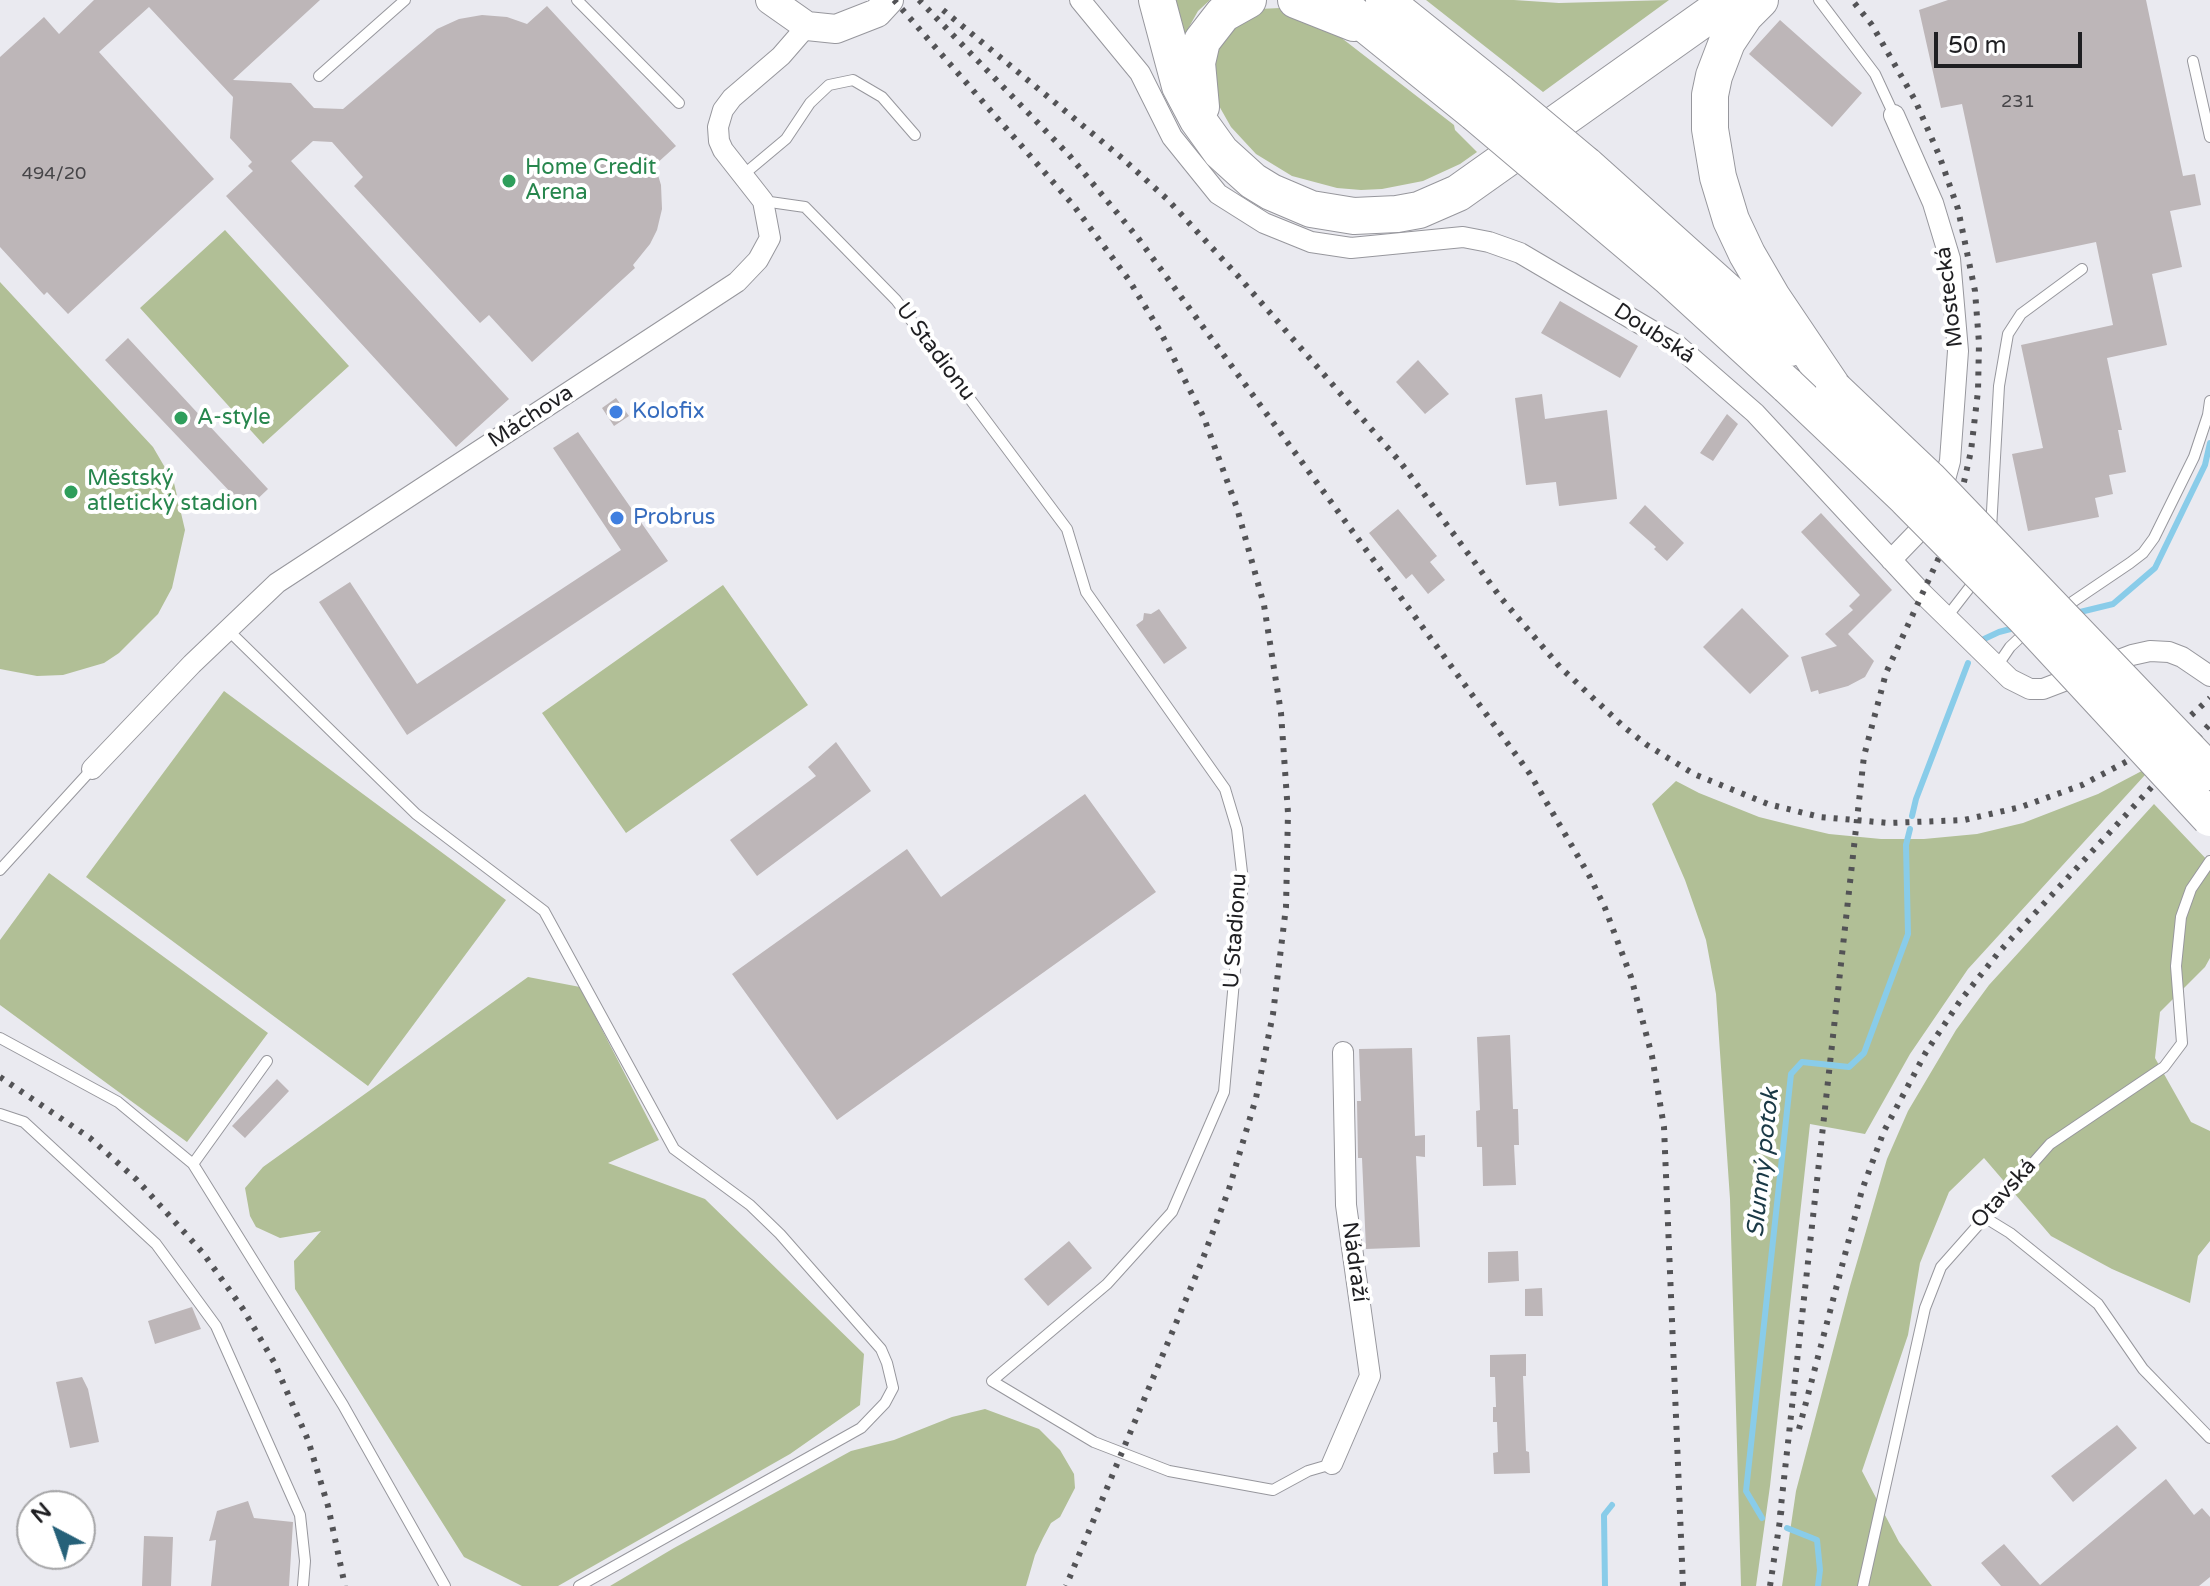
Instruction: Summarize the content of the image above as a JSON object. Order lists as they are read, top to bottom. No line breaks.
{"streets":{"street":["Mostecká","Doubská","Máchova","Nádraží"],"lane":["U Stadionu","Otavská"]},"crossings":[["Mostecká","Doubská"],["U Stadionu","Máchova"],["U Stadionu","Nádraží"]],"water":["Slunný potok"],"places":["Home Credit Arena","Kolofix","A-style","Městský atletický stadion","Probrus"],"house_numbers":["231","494/20"],"scale_bar":"50 m","north":"top left"}
